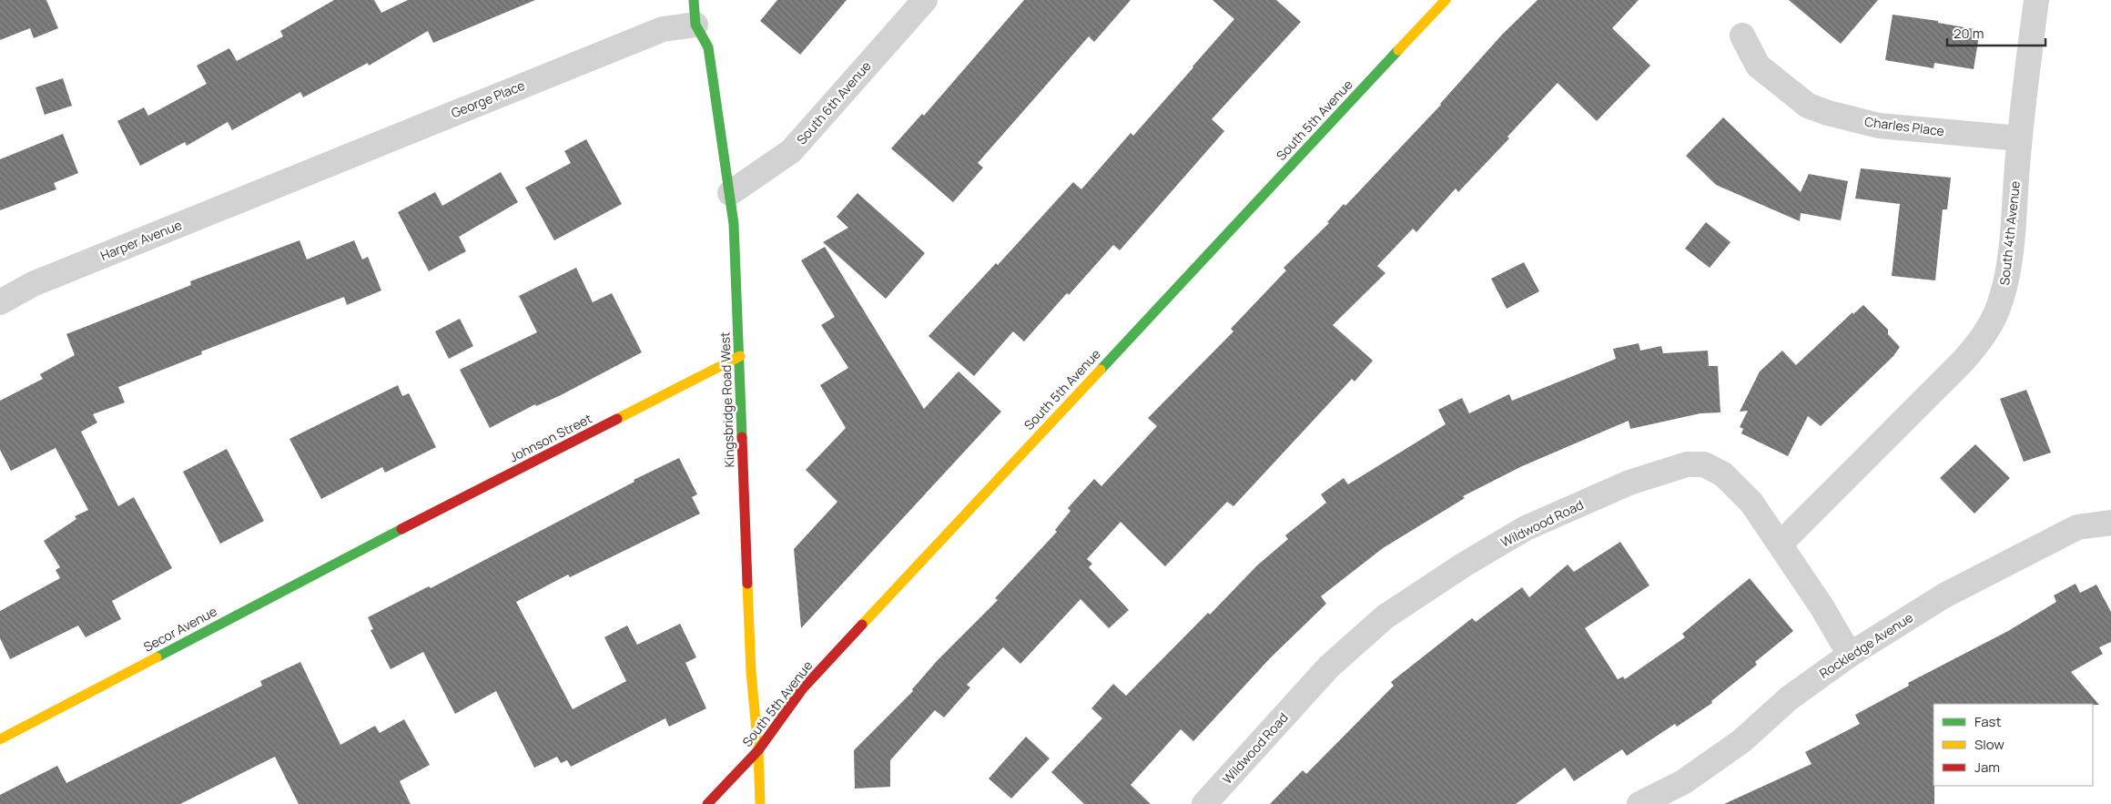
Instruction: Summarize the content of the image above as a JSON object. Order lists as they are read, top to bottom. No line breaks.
{"streets":{"street":["George Place","South 6th Avenue","South 5th Avenue","Charles Place","South 4th Avenue","Harper Avenue","Kingsbridge Road West","Johnson Street","Wildwood Road","Secor Avenue","Rockledge Avenue"]},"crossings":[["George Place","Harper Avenue"],["George Place","Kingsbridge Road West"],["South 6th Avenue","Kingsbridge Road West"],["South 5th Avenue","Kingsbridge Road West"],["Charles Place","South 4th Avenue"],["South 4th Avenue","Wildwood Road"],["Kingsbridge Road West","Johnson Street"],["Johnson Street","Secor Avenue"],["Wildwood Road","Rockledge Avenue"]],"legend":["Fast","Slow","Jam"],"scale_bar":"20 m"}
